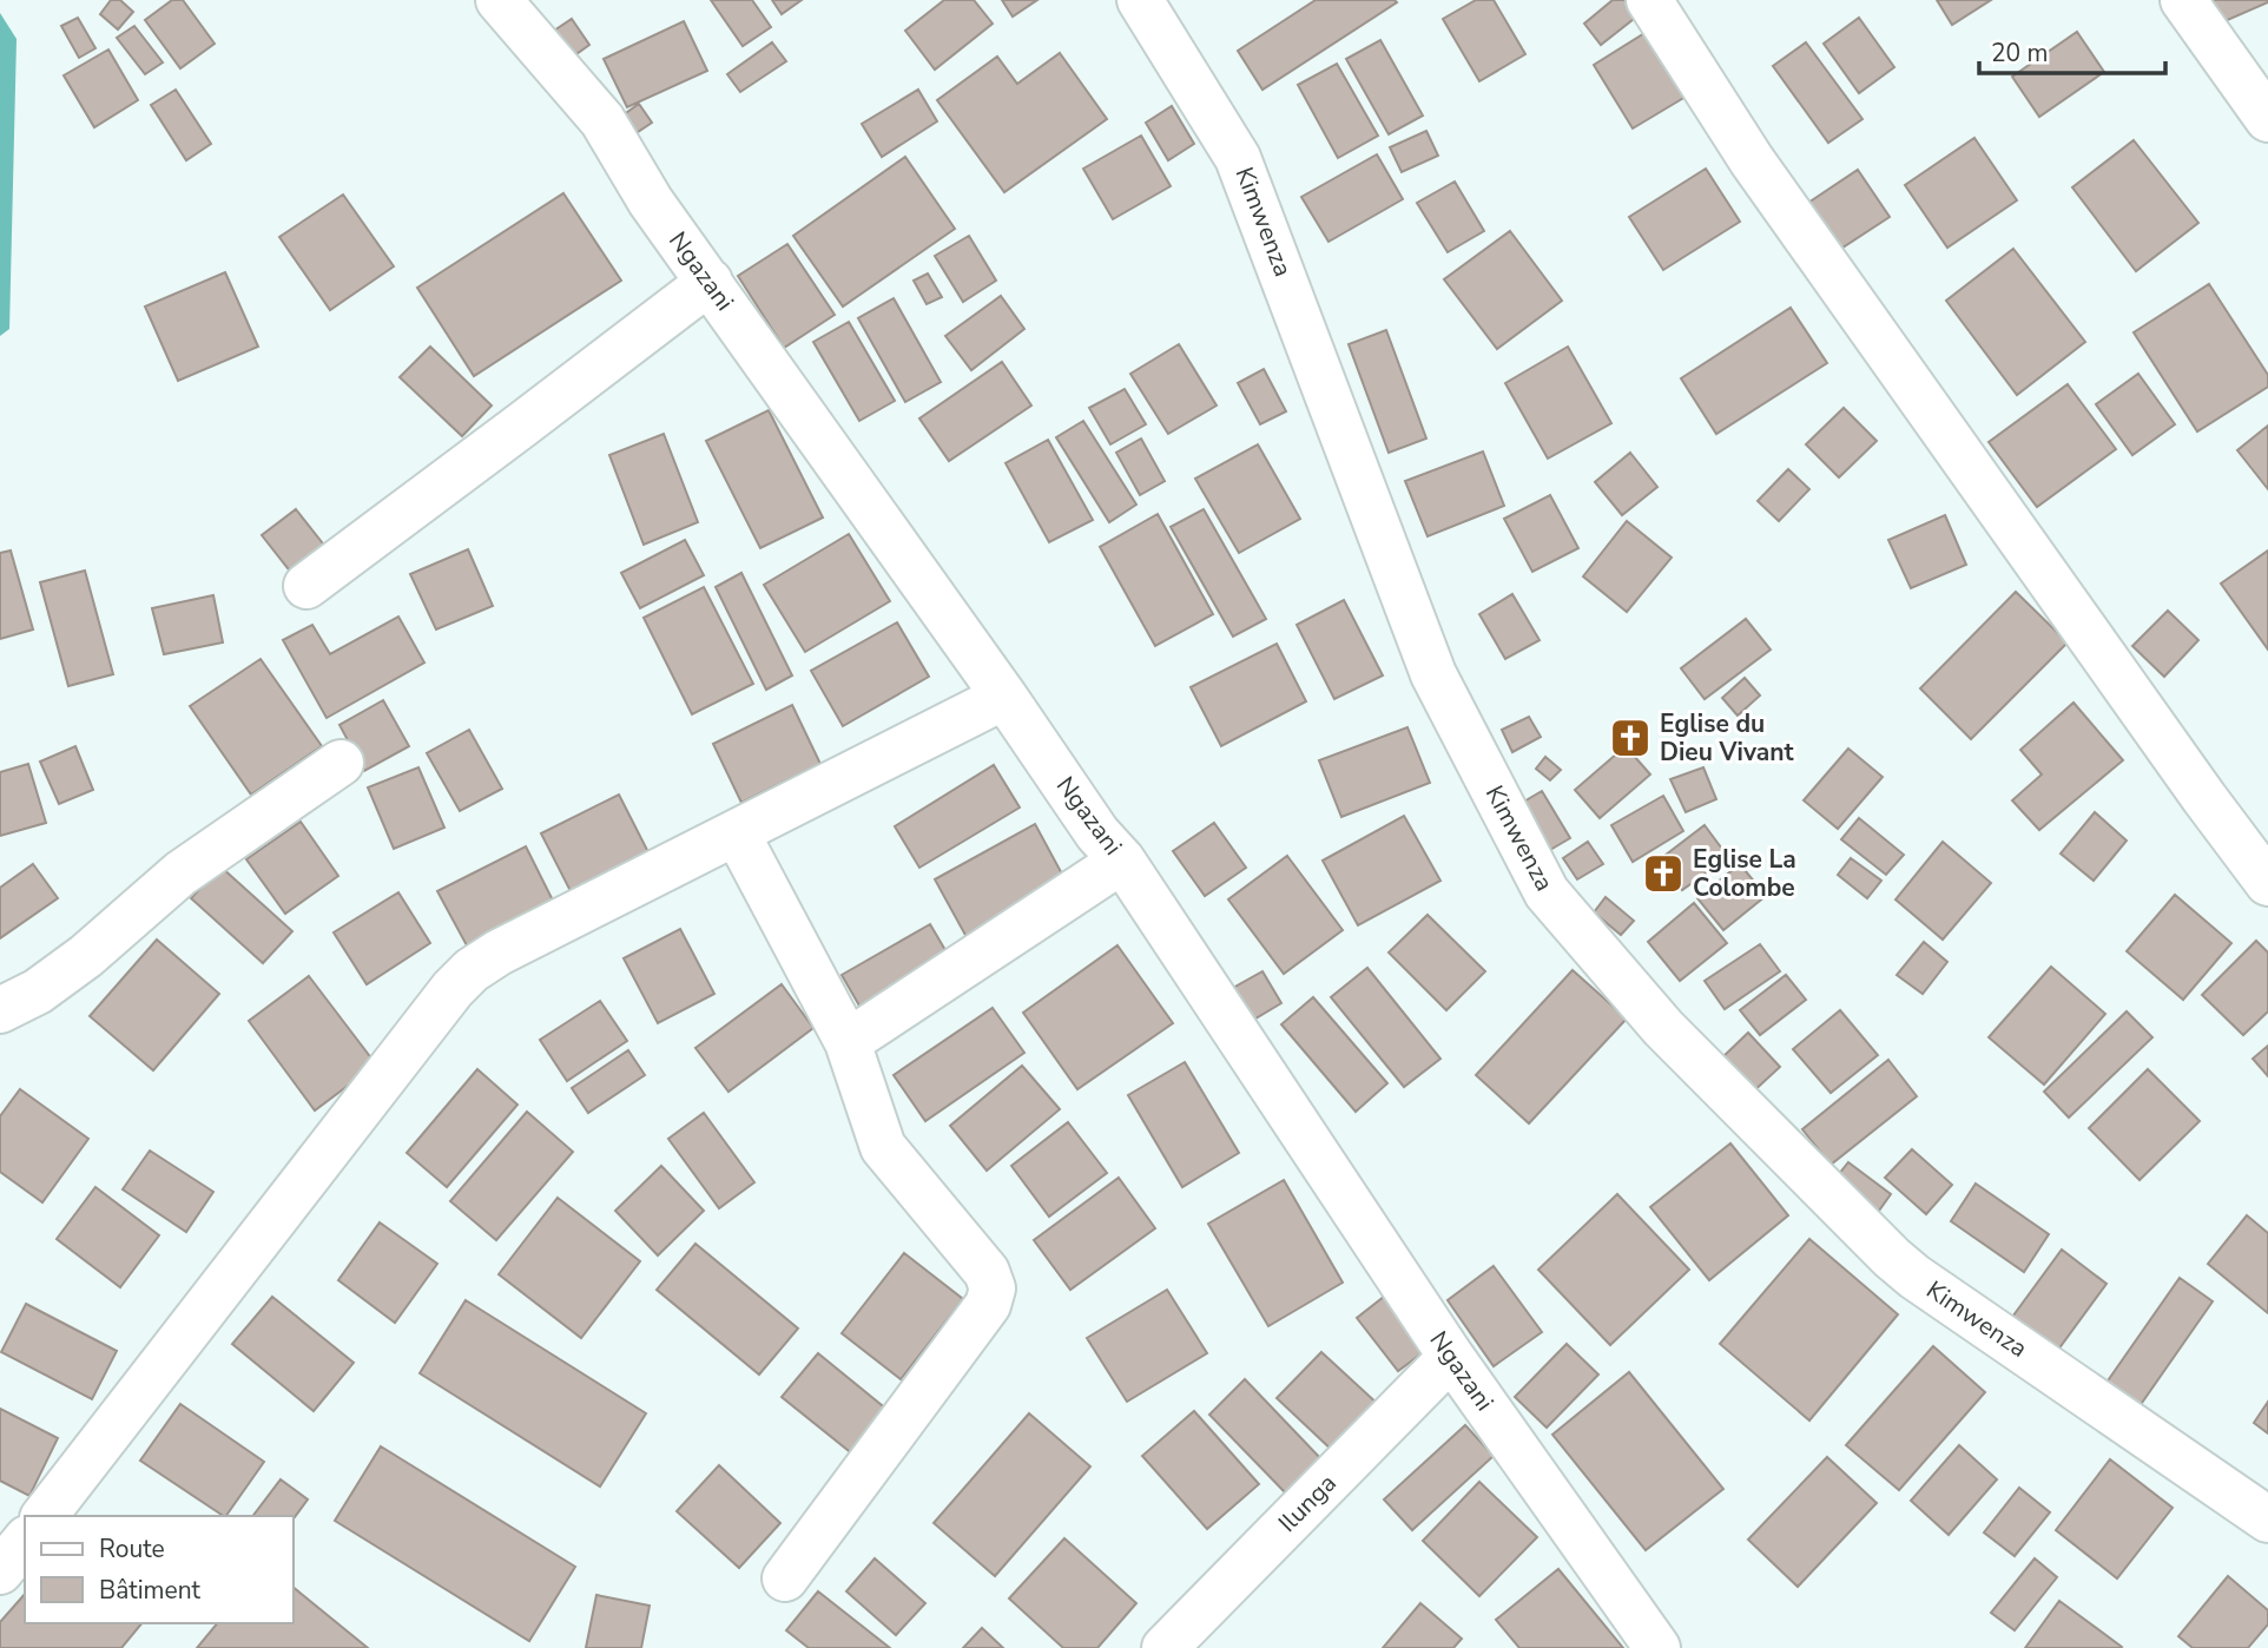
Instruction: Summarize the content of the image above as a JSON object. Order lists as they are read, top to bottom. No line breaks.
{"streets":{"street":["Kimwenza","Ngazani","Ilunga"]},"crossings":[["Ngazani","Ilunga"]],"places":{"church":["Eglise du Dieu Vivant","Eglise La Colombe"]},"legend":["Route","Bâtiment"],"scale_bar":"20 m"}
